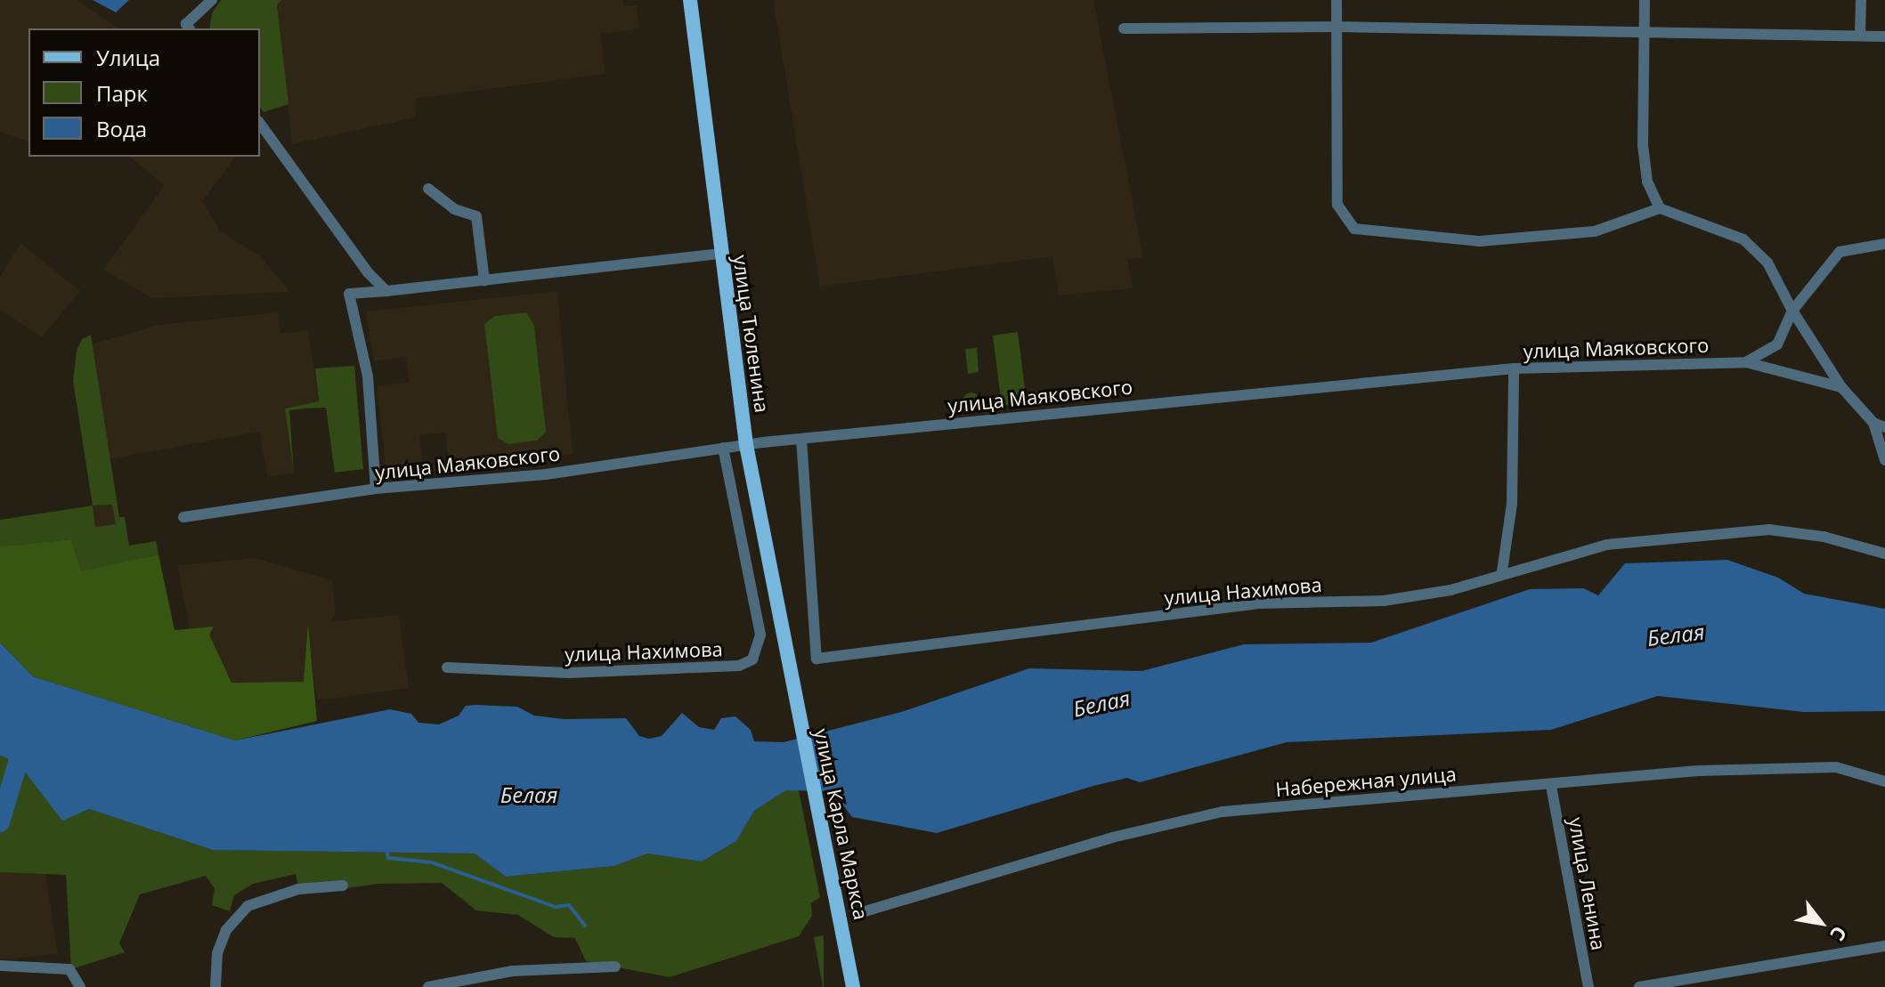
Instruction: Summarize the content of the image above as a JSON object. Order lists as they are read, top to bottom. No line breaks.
{"streets":{"main road":["улица Тюленина","улица Карла Маркса"],"street":["улица Маяковского","улица Нахимова","Набережная улица","улица Ленина"]},"crossings":[["улица Тюленина","улица Маяковского"],["улица Тюленина","улица Карла Маркса"],["улица Маяковского","улица Нахимова"],["Набережная улица","улица Ленина"]],"water":["Белая"],"legend":["Улица","Парк","Вода"],"north":"bottom right"}
